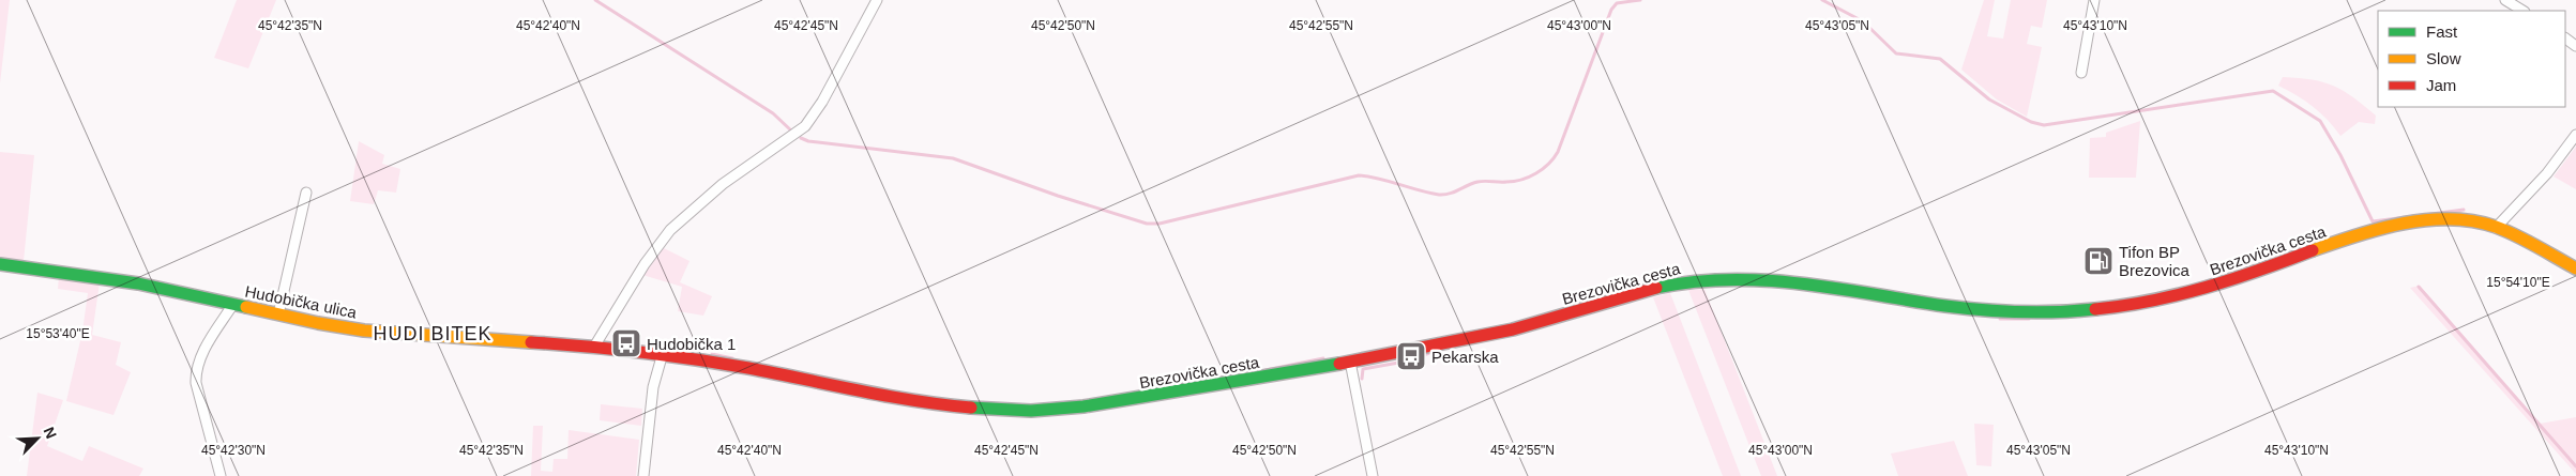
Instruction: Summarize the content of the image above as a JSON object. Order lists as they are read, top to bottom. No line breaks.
{"streets":{"main road":["Brezovička cesta","Hudobička ulica"]},"crossings":[["Brezovička cesta","Hudobička ulica"]],"districts":["HUDI BITEK"],"places":{"fuel station":["Tifon BP Brezovica"],"bus stop":["Hudobička 1","Pekarska"]},"legend":["Fast","Slow","Jam"],"north":"top right","coordinates":["45°42'35\"N","45°42'40\"N","45°42'45\"N","45°42'50\"N","45°42'55\"N","45°43'00\"N","45°43'05\"N","45°43'10\"N","15°54'10\"E","15°53'40\"E","45°42'30\"N"]}
